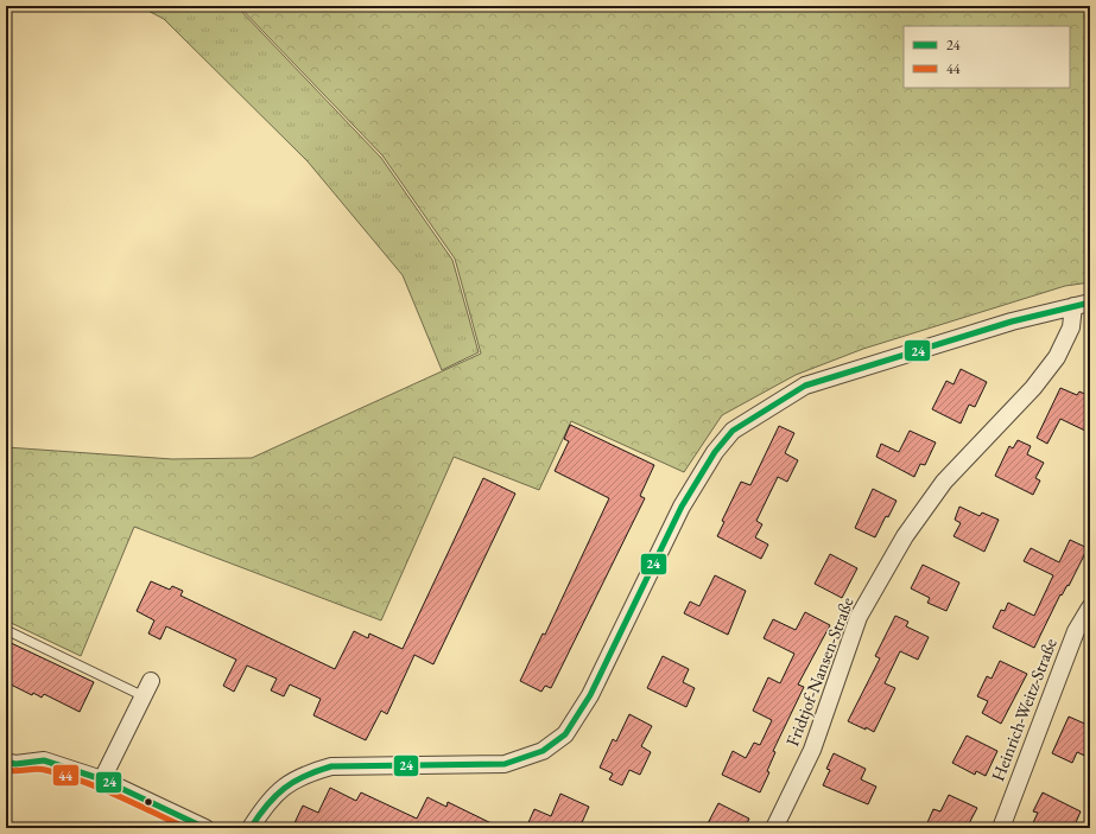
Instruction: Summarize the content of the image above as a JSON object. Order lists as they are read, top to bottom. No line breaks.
{"streets":{"street":["Fridtjof-Nansen-Straße","Heinrich-Weitz-Straße"]},"lines":["transit line 24","transit line 44"],"legend":["24","44"]}
